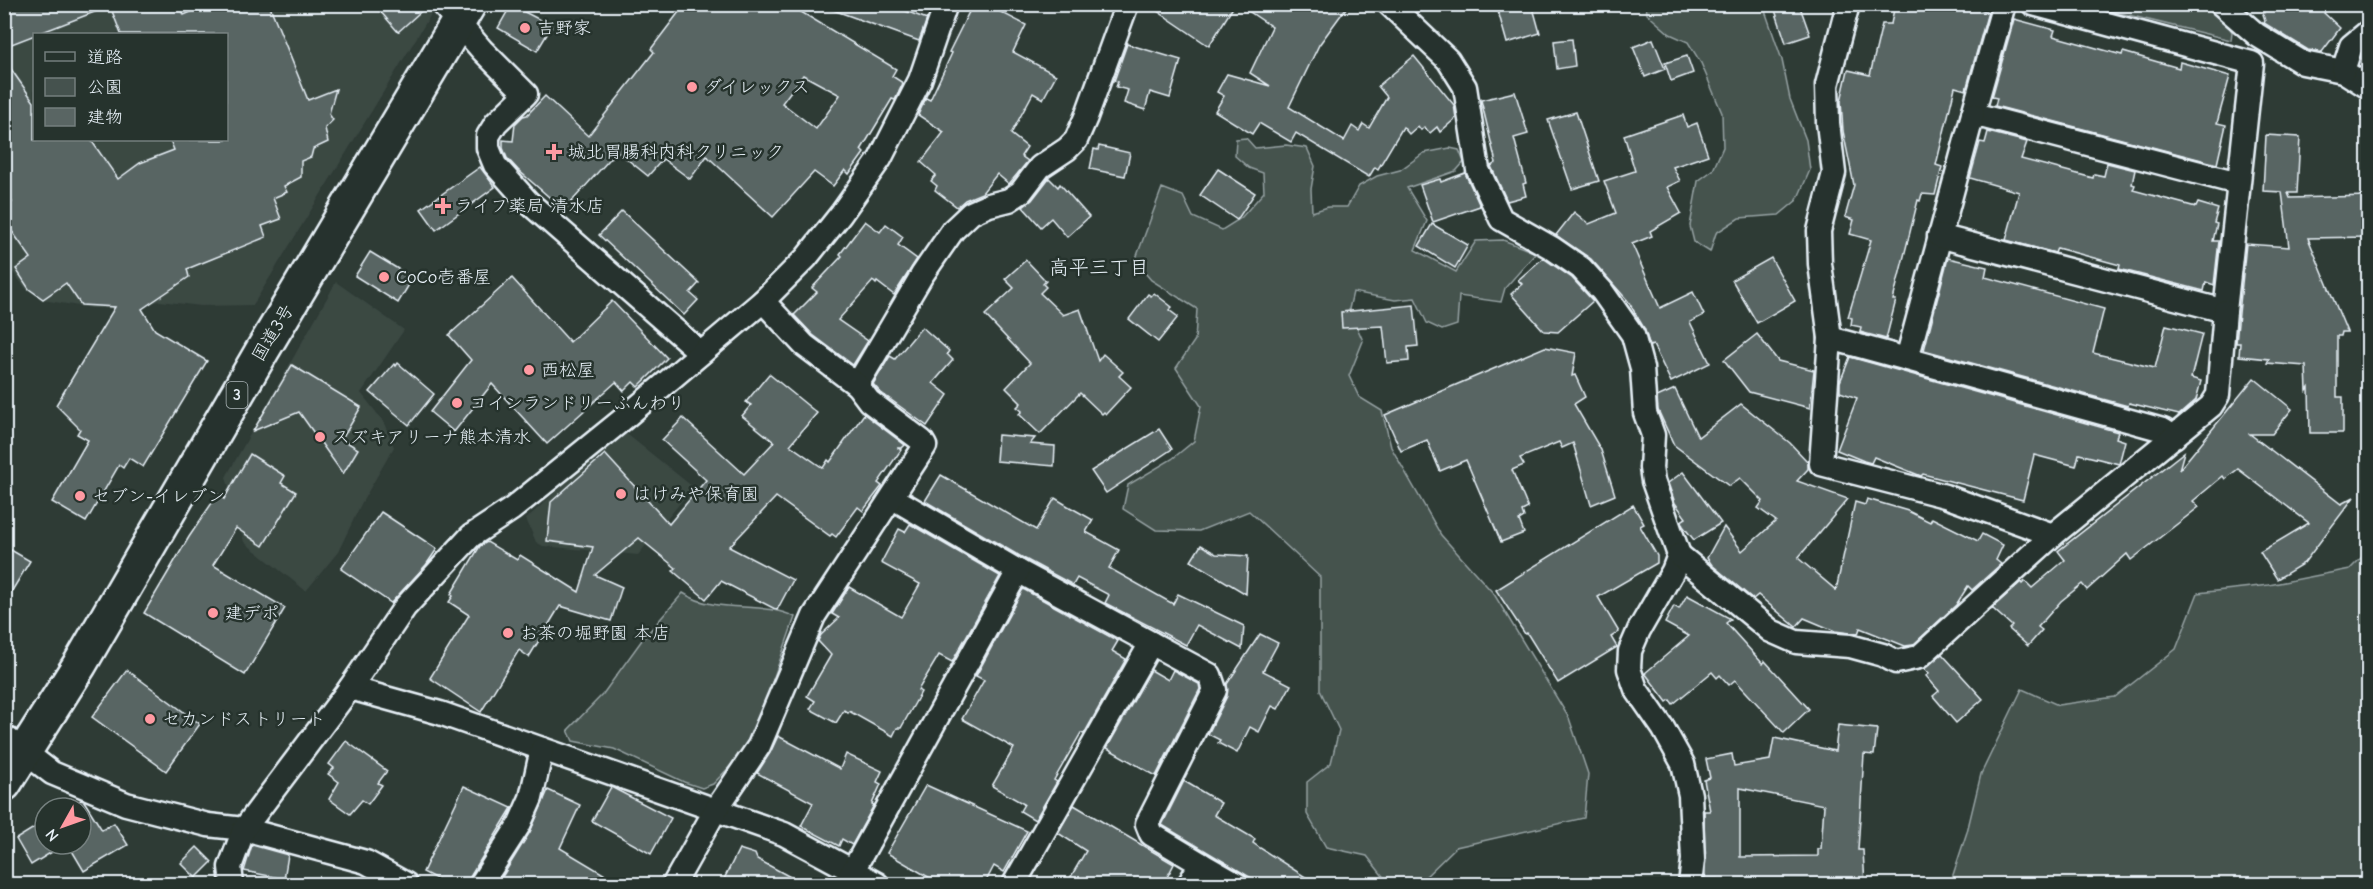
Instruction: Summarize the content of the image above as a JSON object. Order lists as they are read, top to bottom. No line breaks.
{"streets":{"highway":["国道3号","3"]},"districts":["高平三丁目"],"places":{"other":["吉野家","ダイレックス","CoCo壱番屋","西松屋","コインランドリーふんわり","スズキアリーナ熊本清水","はけみや保育園","セブン-イレブン","建デポ","お茶の堀野園 本店","セカンドストリート"],"health":["城北胃腸科内科クリニック","ライフ薬局 清水店"]},"legend":["道路","公園","建物"],"north":"bottom left"}
